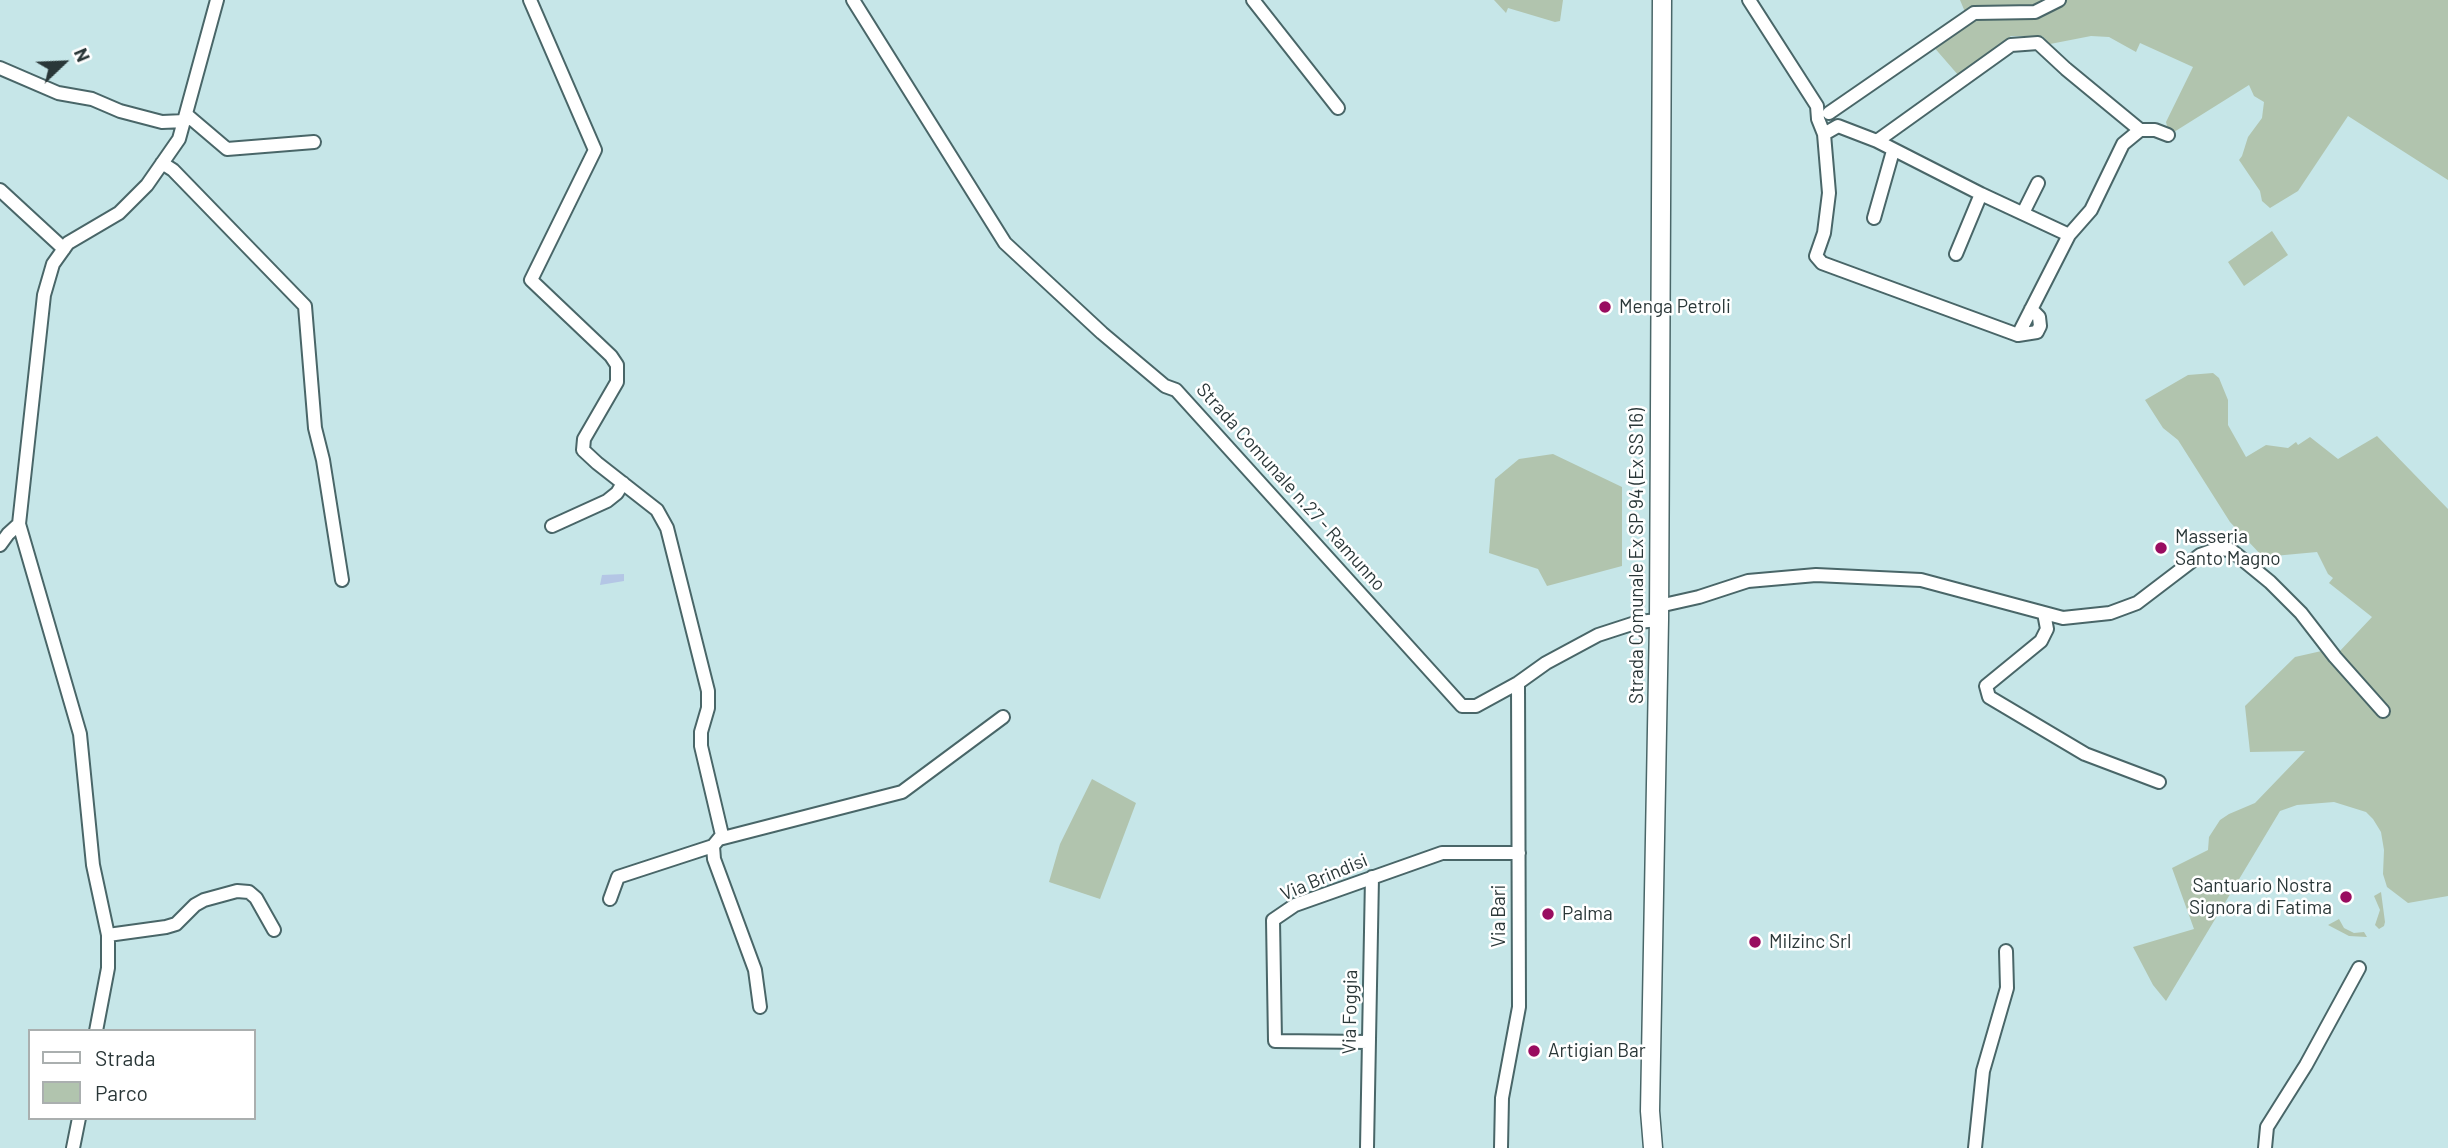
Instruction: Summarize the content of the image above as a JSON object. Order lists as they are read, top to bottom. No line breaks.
{"streets":{"main road":["Strada Comunale Ex SP 94 (Ex SS 16)"],"street":["Strada Comunale n.27 - Ramunno","Via Brindisi","Via Bari","Via Foggia"]},"crossings":[["Strada Comunale n.27 - Ramunno","Via Bari"],["Via Brindisi","Via Bari"],["Via Brindisi","Via Foggia"]],"places":["Menga Petroli","Masseria Santo Magno","Santuario Nostra Signora di Fatima","Palma","Milzinc Srl","Artigian Bar"],"legend":["Strada","Parco"],"north":"top right"}
